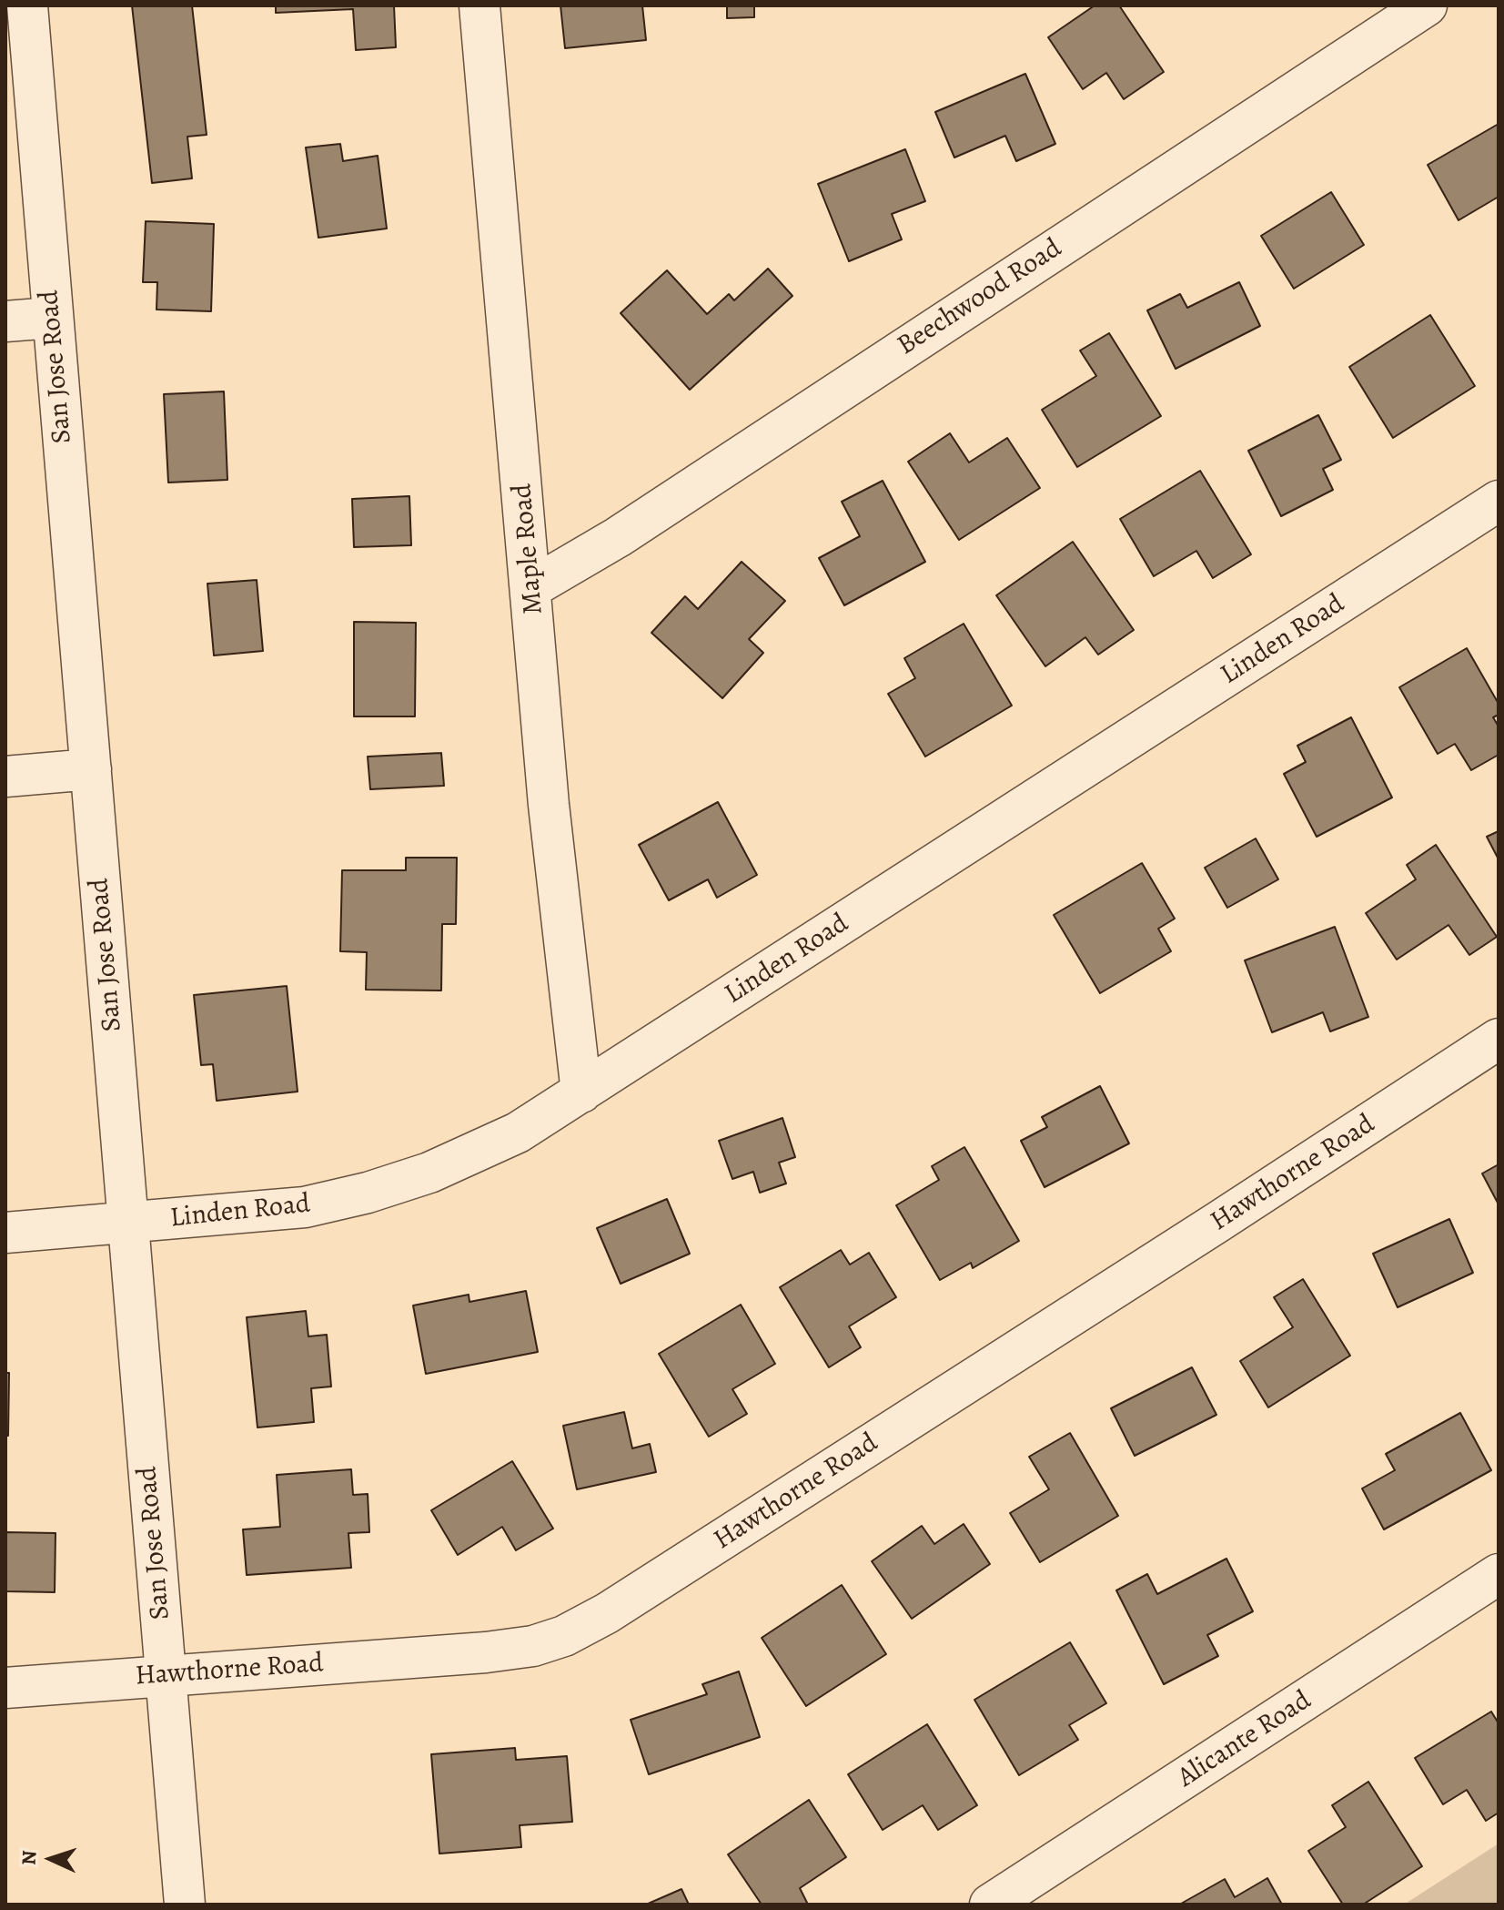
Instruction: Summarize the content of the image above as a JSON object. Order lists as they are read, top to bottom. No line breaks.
{"streets":{"street":["Beechwood Road","San Jose Road","Maple Road","Linden Road","Hawthorne Road","Alicante Road"]},"crossings":[["Beechwood Road","Maple Road"],["San Jose Road","Linden Road"],["San Jose Road","Hawthorne Road"],["Maple Road","Linden Road"]],"north":"left"}
